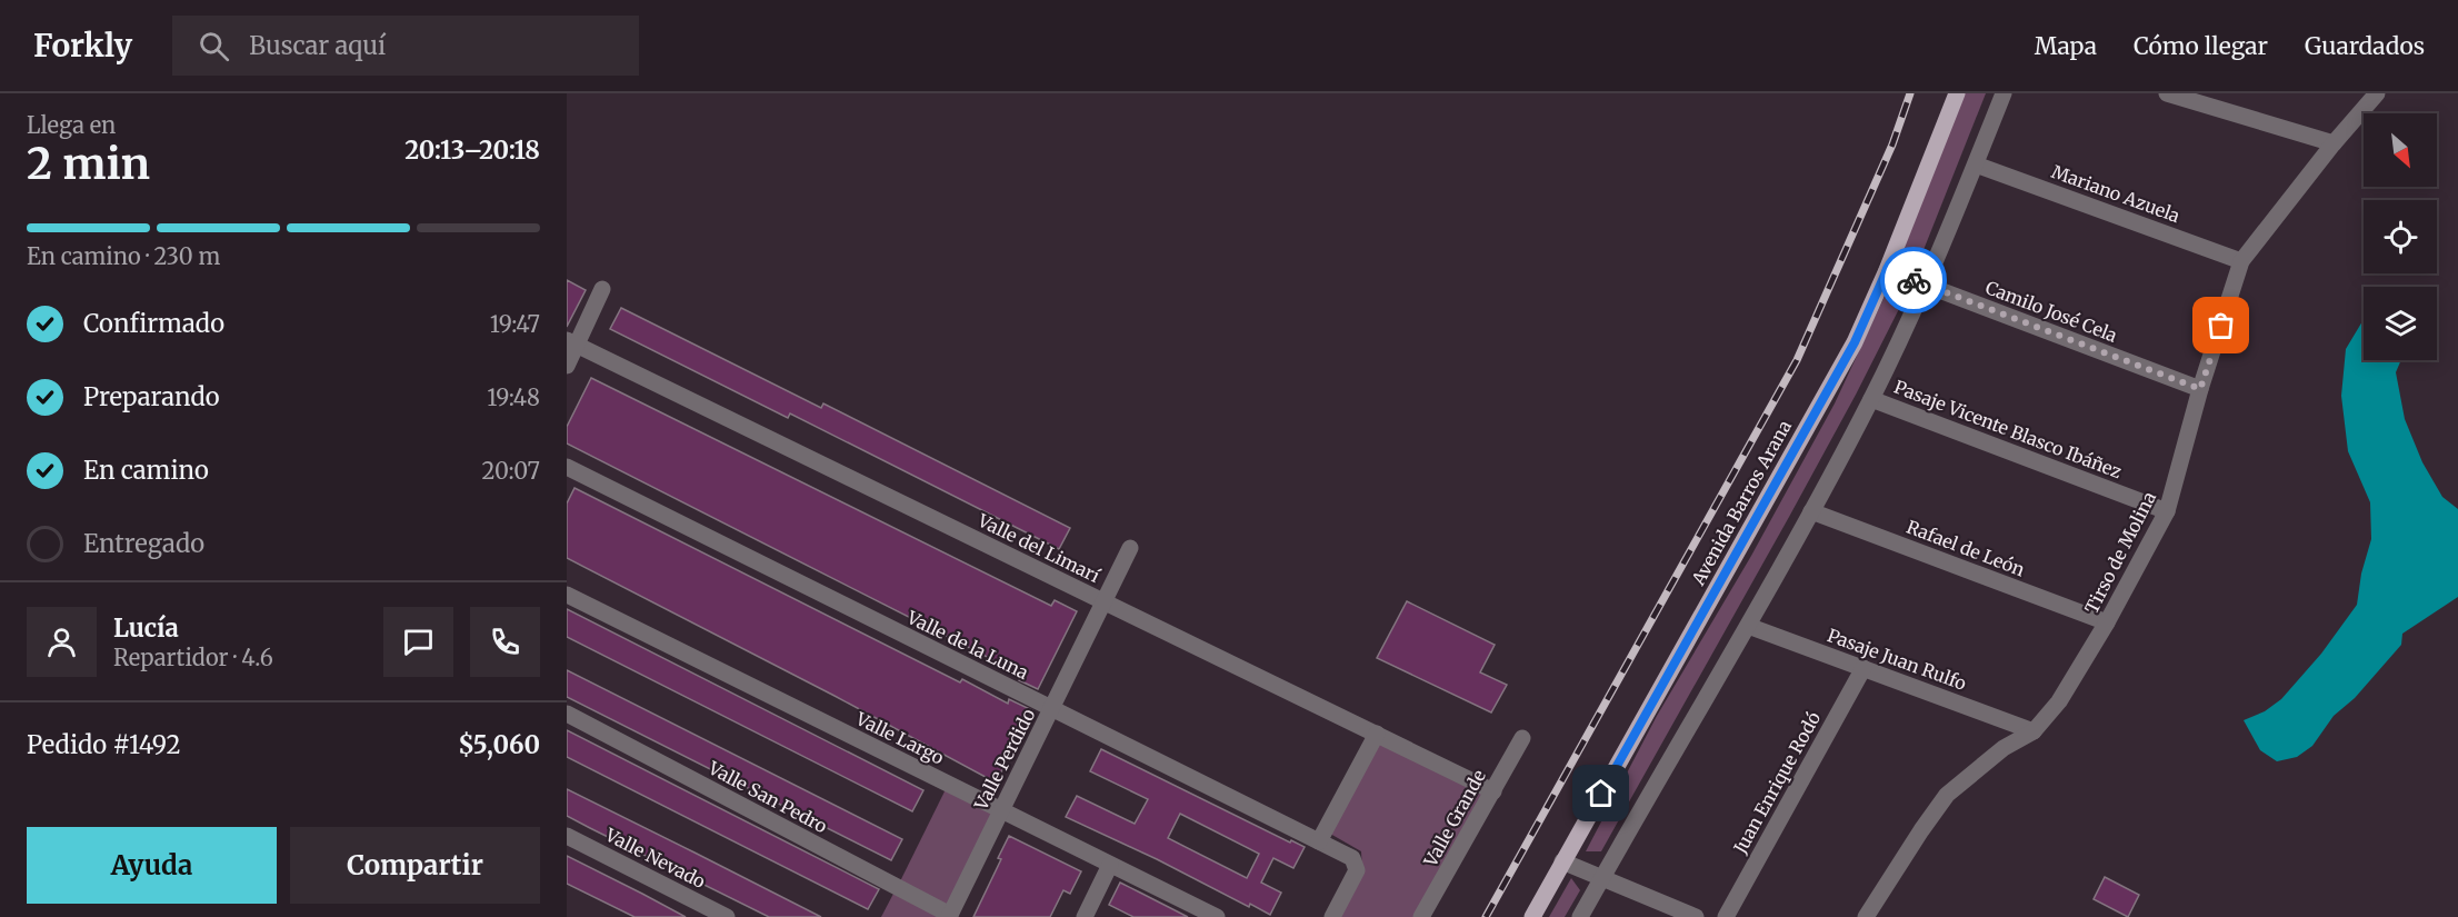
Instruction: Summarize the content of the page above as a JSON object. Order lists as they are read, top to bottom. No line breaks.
{"streets":{"main road":["Avenida Barros Arana"],"street":["Mariano Azuela","Camilo José Cela","Pasaje Vicente Blasco Ibáñez","Valle del Limarí","Rafael de León","Tirso de Molina","Valle de la Luna","Pasaje Juan Rulfo","Valle Largo","Valle Perdido","Juan Enrique Rodó","Valle San Pedro","Valle Grande","Valle Nevado"]},"crossings":[["Mariano Azuela","Tirso de Molina"],["Camilo José Cela","Avenida Barros Arana"],["Camilo José Cela","Tirso de Molina"],["Pasaje Vicente Blasco Ibáñez","Tirso de Molina"],["Valle del Limarí","Valle Perdido"],["Valle del Limarí","Valle Grande"],["Rafael de León","Tirso de Molina"],["Tirso de Molina","Pasaje Juan Rulfo"],["Valle de la Luna","Valle Perdido"],["Pasaje Juan Rulfo","Juan Enrique Rodó"],["Valle Largo","Valle Perdido"],["Valle Perdido","Valle San Pedro"]],"north":"bottom right","page":{"header":"Forkly","search":"Buscar aquí","nav":["Mapa","Cómo llegar","Guardados"],"heading":["2 min","Llega en","20:13–20:18"],"panel":["Lucía","Repartidor · 4.6","Pedido #1492","$5,060"],"bar":"En camino · 230 m","list":[["Confirmado","19:47"],["Preparando","19:48"],["En camino","20:07"],"Entregado"],"buttons":["Ayuda","Compartir"]}}
